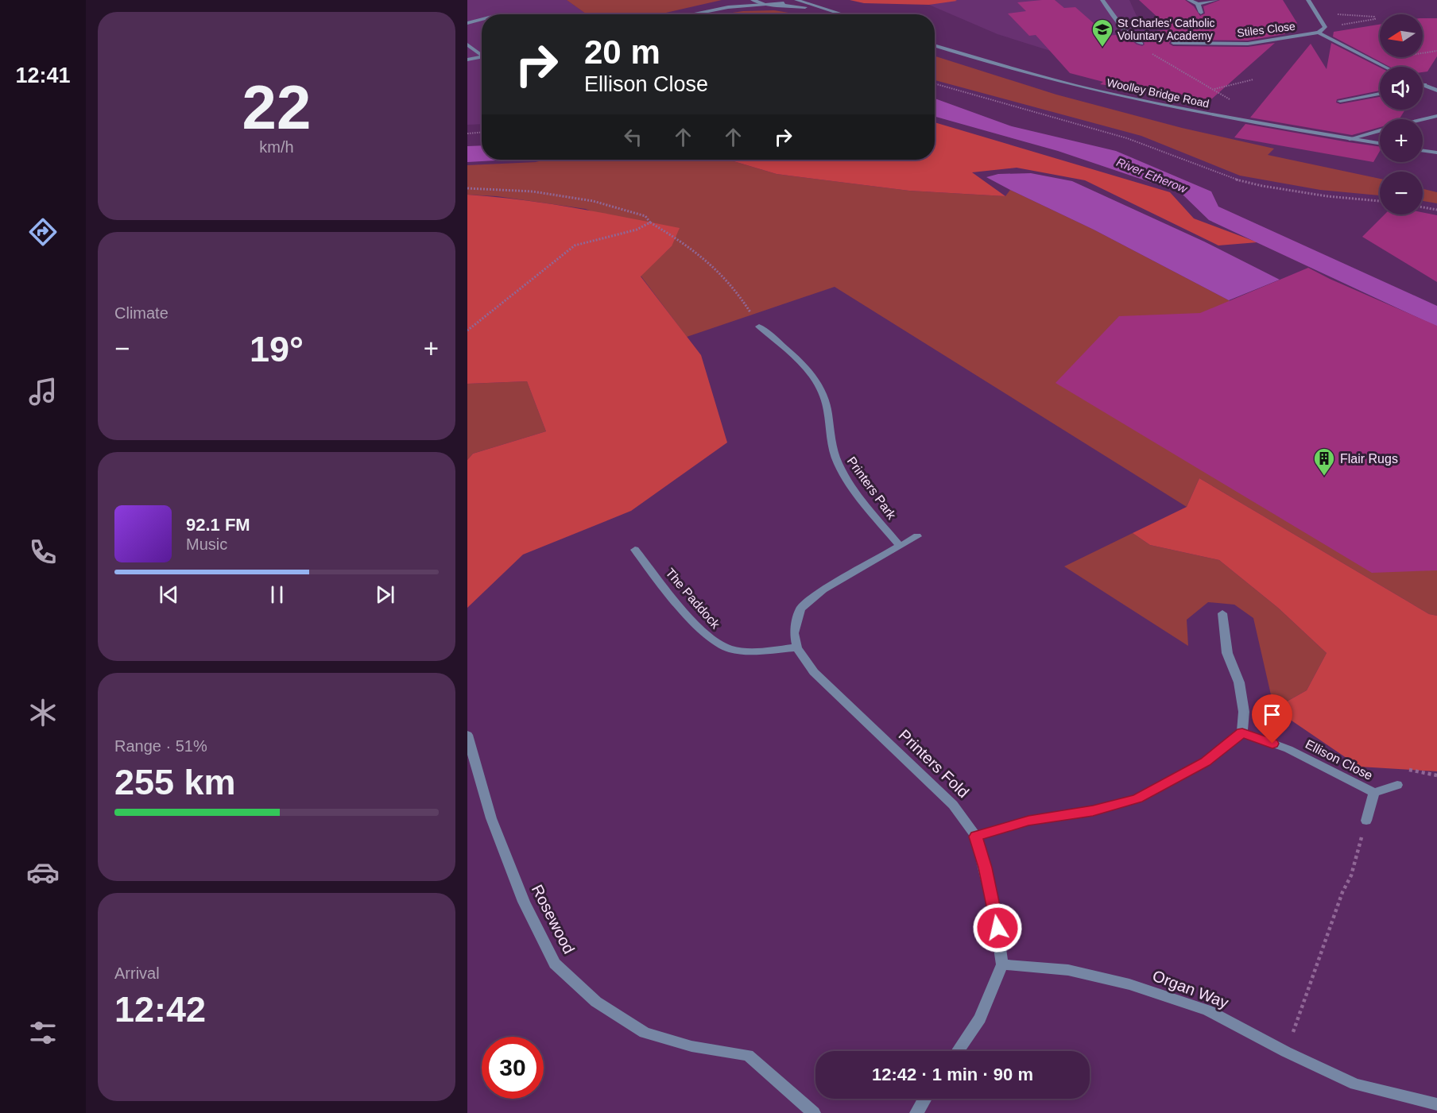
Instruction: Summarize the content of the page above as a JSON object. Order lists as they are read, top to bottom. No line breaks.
{"streets":{"street":["Stiles Close","Woolley Bridge Road","Printers Park","The Paddock","Ellison Close","Printers Fold","Rosewood","Organ Way"]},"crossings":[["The Paddock","Printers Fold"],["Printers Fold","Organ Way"]],"water":["River Etherow"],"places":{"school or university":["St Charles' Catholic Voluntary Academy"],"building":["Flair Rugs"]},"north":"left","page":{"tabs":"12:41","tile":[["22","km/h"],"Climate",["Range · 51%","255 km"],["Arrival","12:42"]],"map_buttons":["+","−"],"turn":["20 m","Ellison Close"],"heat":["−","19°","+"],"song":["92.1 FM","Music"],"limit":"30","trip":"12:42 · 1 min · 90 m"}}
